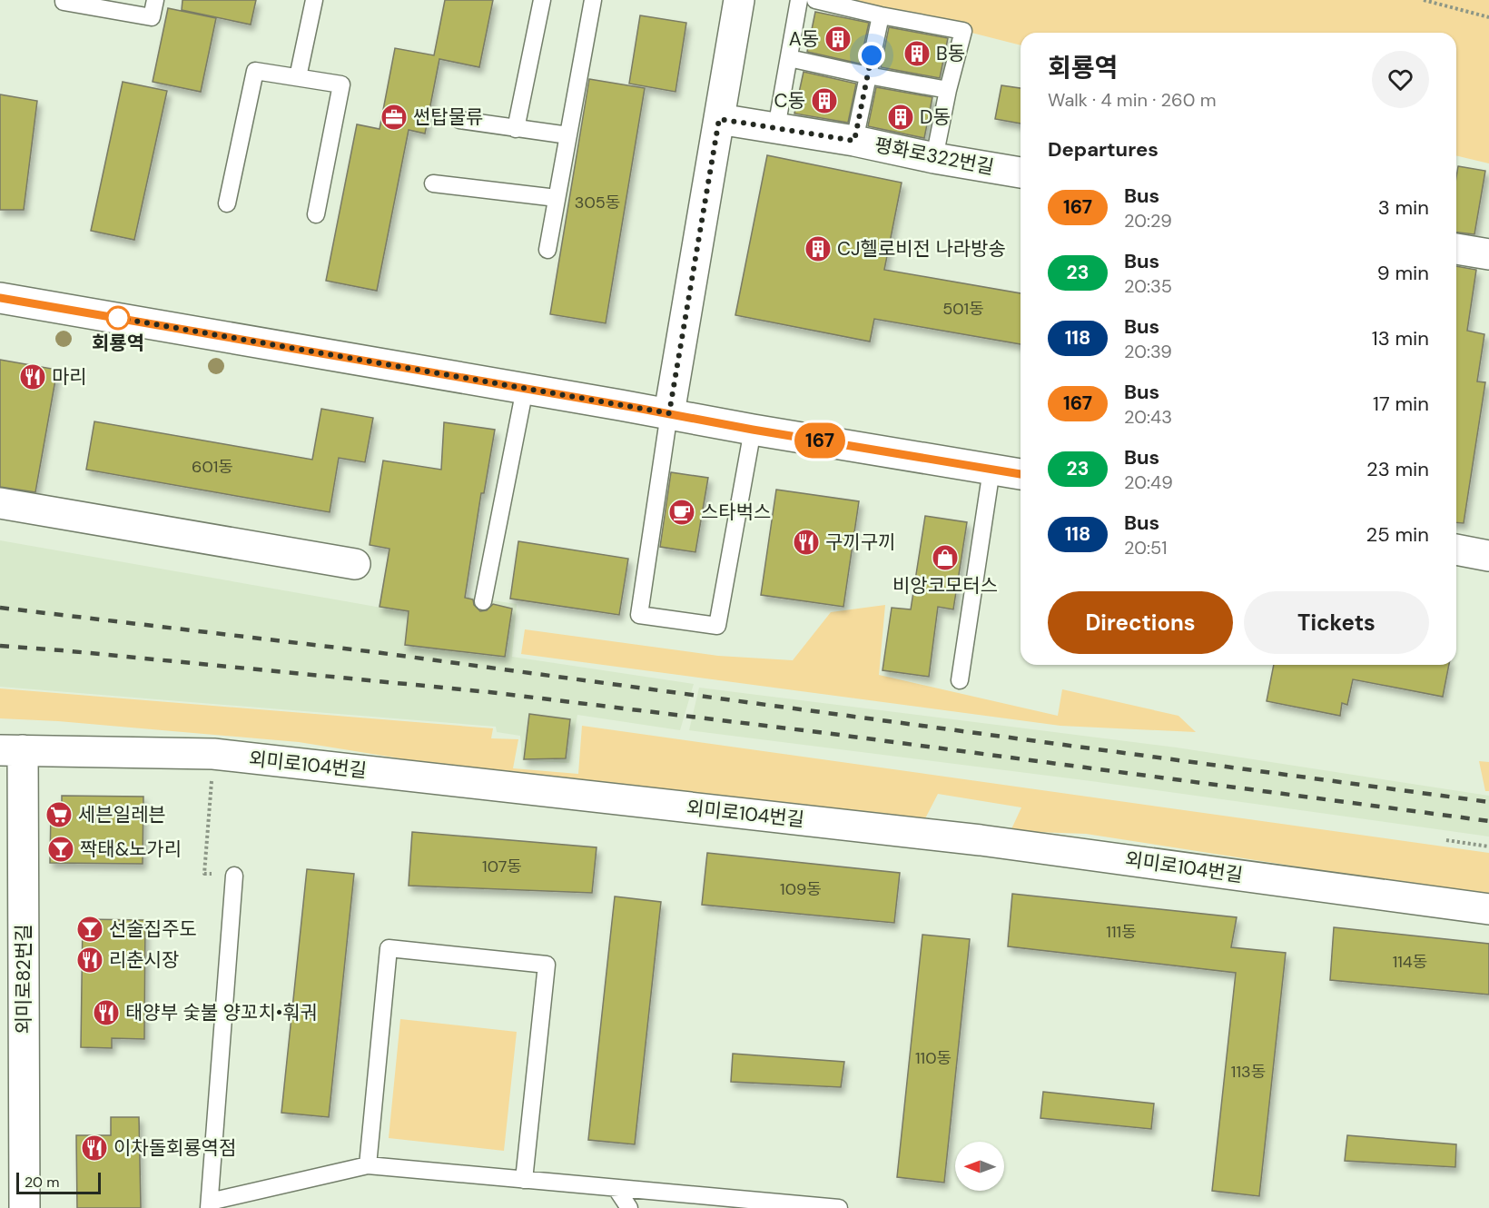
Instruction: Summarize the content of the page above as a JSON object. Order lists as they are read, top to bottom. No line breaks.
{"streets":{"street":["평화로322번길","외미로104번길","외미로82번길"]},"crossings":[["외미로104번길","외미로82번길"]],"places":{"building":["A동","B동","C동","D동","CJ헬로비전 나라방송"],"office":["썬탑물류"],"other":["회룡역"],"restaurant":["마리","구끼구끼","리춘시장","태양부 숯불 양꼬치•훠궈","이차돌회룡역점"],"cafe":["스타벅스"],"shop":["비앙코모터스"],"supermarket":["세븐일레븐"],"bar":["짝태&노가리","선술집주도"]},"lines":["bus line 167"],"house_numbers":["305동","501동","601동","107동","109동","111동","114동","110동","113동"],"scale_bar":"20 m","north":"left","page":{"on_map":"167","heading":[["회룡역","Walk · 4 min · 260 m"],"Departures"],"list":[{"mark":"167","name":"Bus","note":"20:29","value":"3 min"},{"mark":"23","name":"Bus","note":"20:35","value":"9 min"},{"mark":"118","name":"Bus","note":"20:39","value":"13 min"},{"mark":"167","name":"Bus","note":"20:43","value":"17 min"},{"mark":"23","name":"Bus","note":"20:49","value":"23 min"},{"mark":"118","name":"Bus","note":"20:51","value":"25 min"}],"buttons":["Directions","Tickets"],"scale":"20 m"}}
